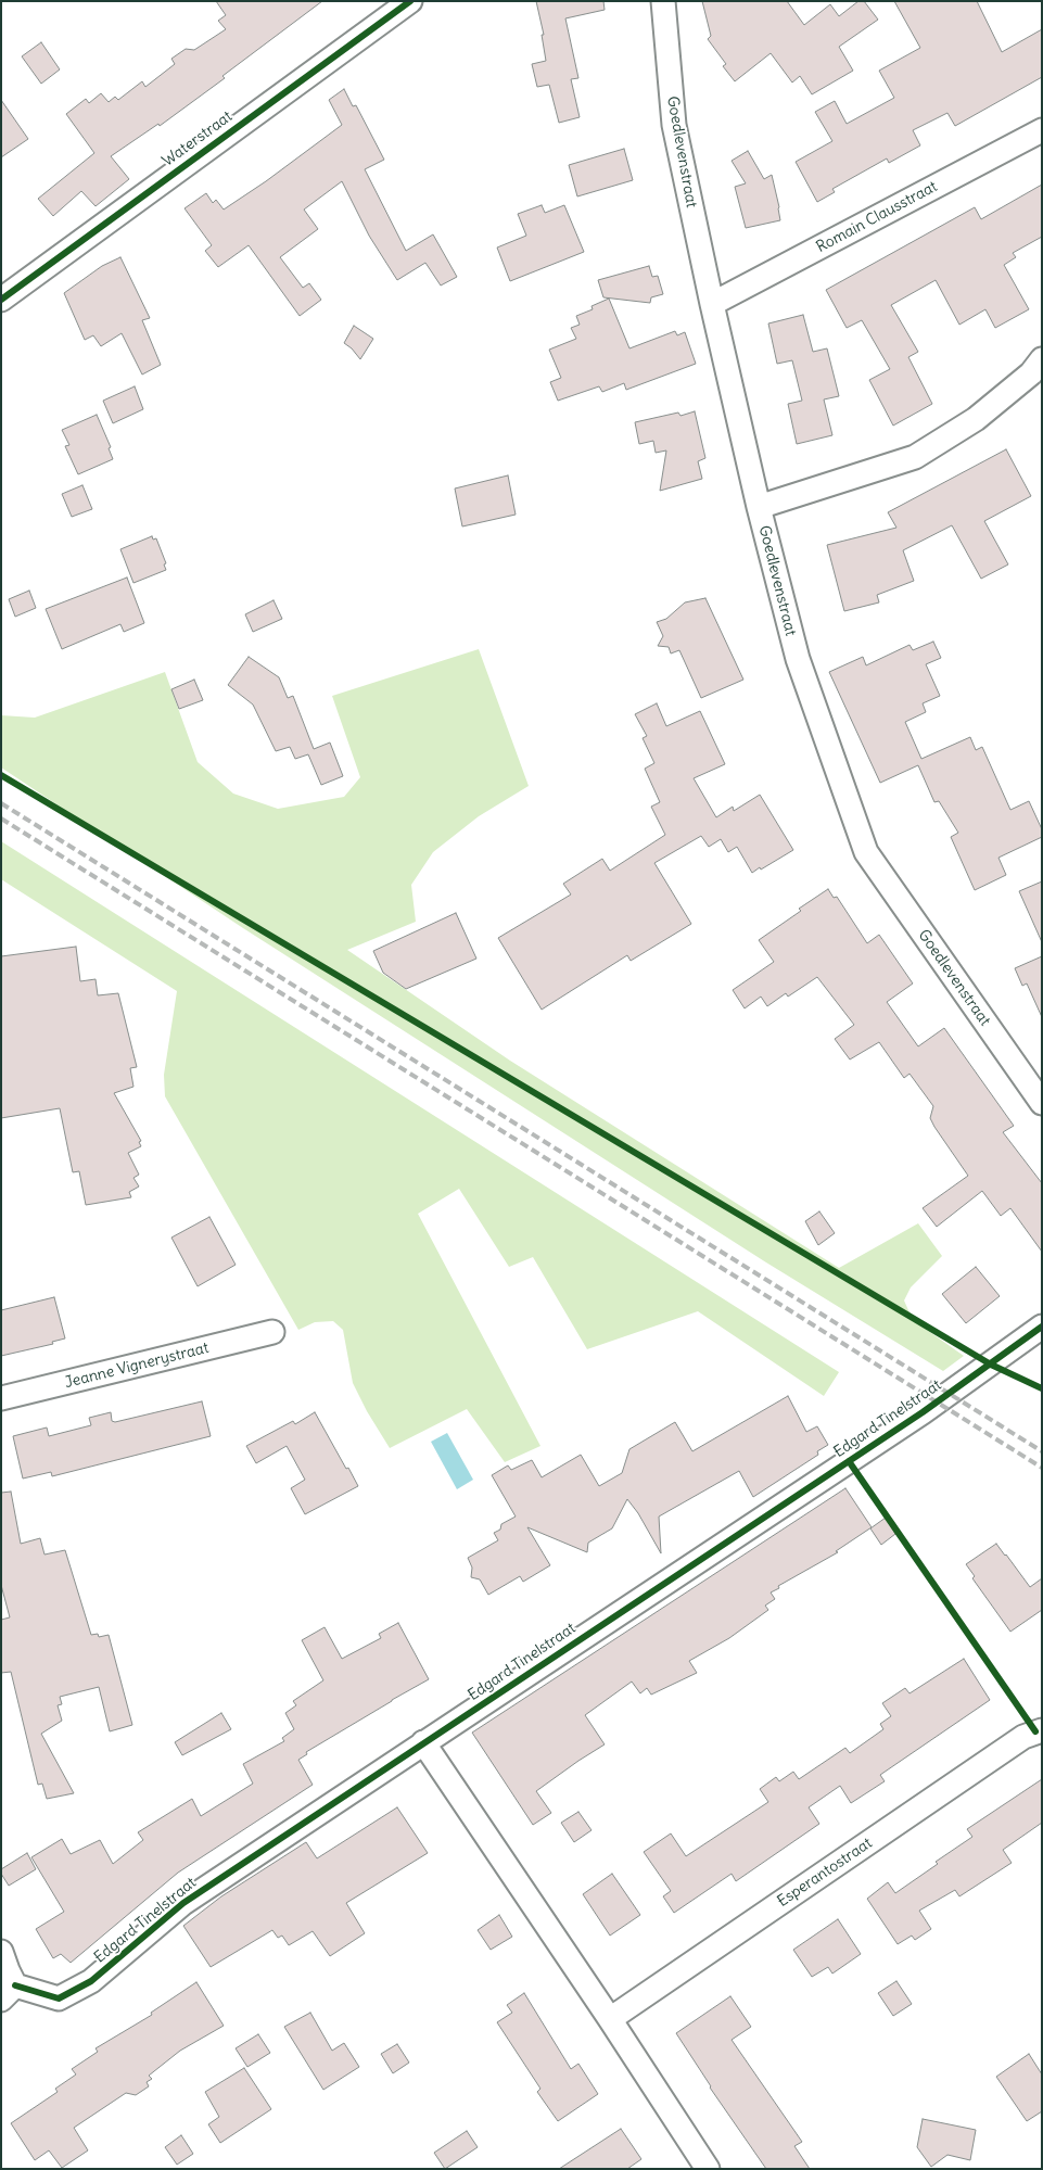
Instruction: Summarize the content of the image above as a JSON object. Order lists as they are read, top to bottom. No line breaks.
{"streets":{"street":["Waterstraat","Goedlevenstraat","Romain Clausstraat","Jeanne Vignerystraat","Edgard Tinelstraat","Esperantostraat"]},"crossings":[["Goedlevenstraat","Romain Clausstraat"]]}
